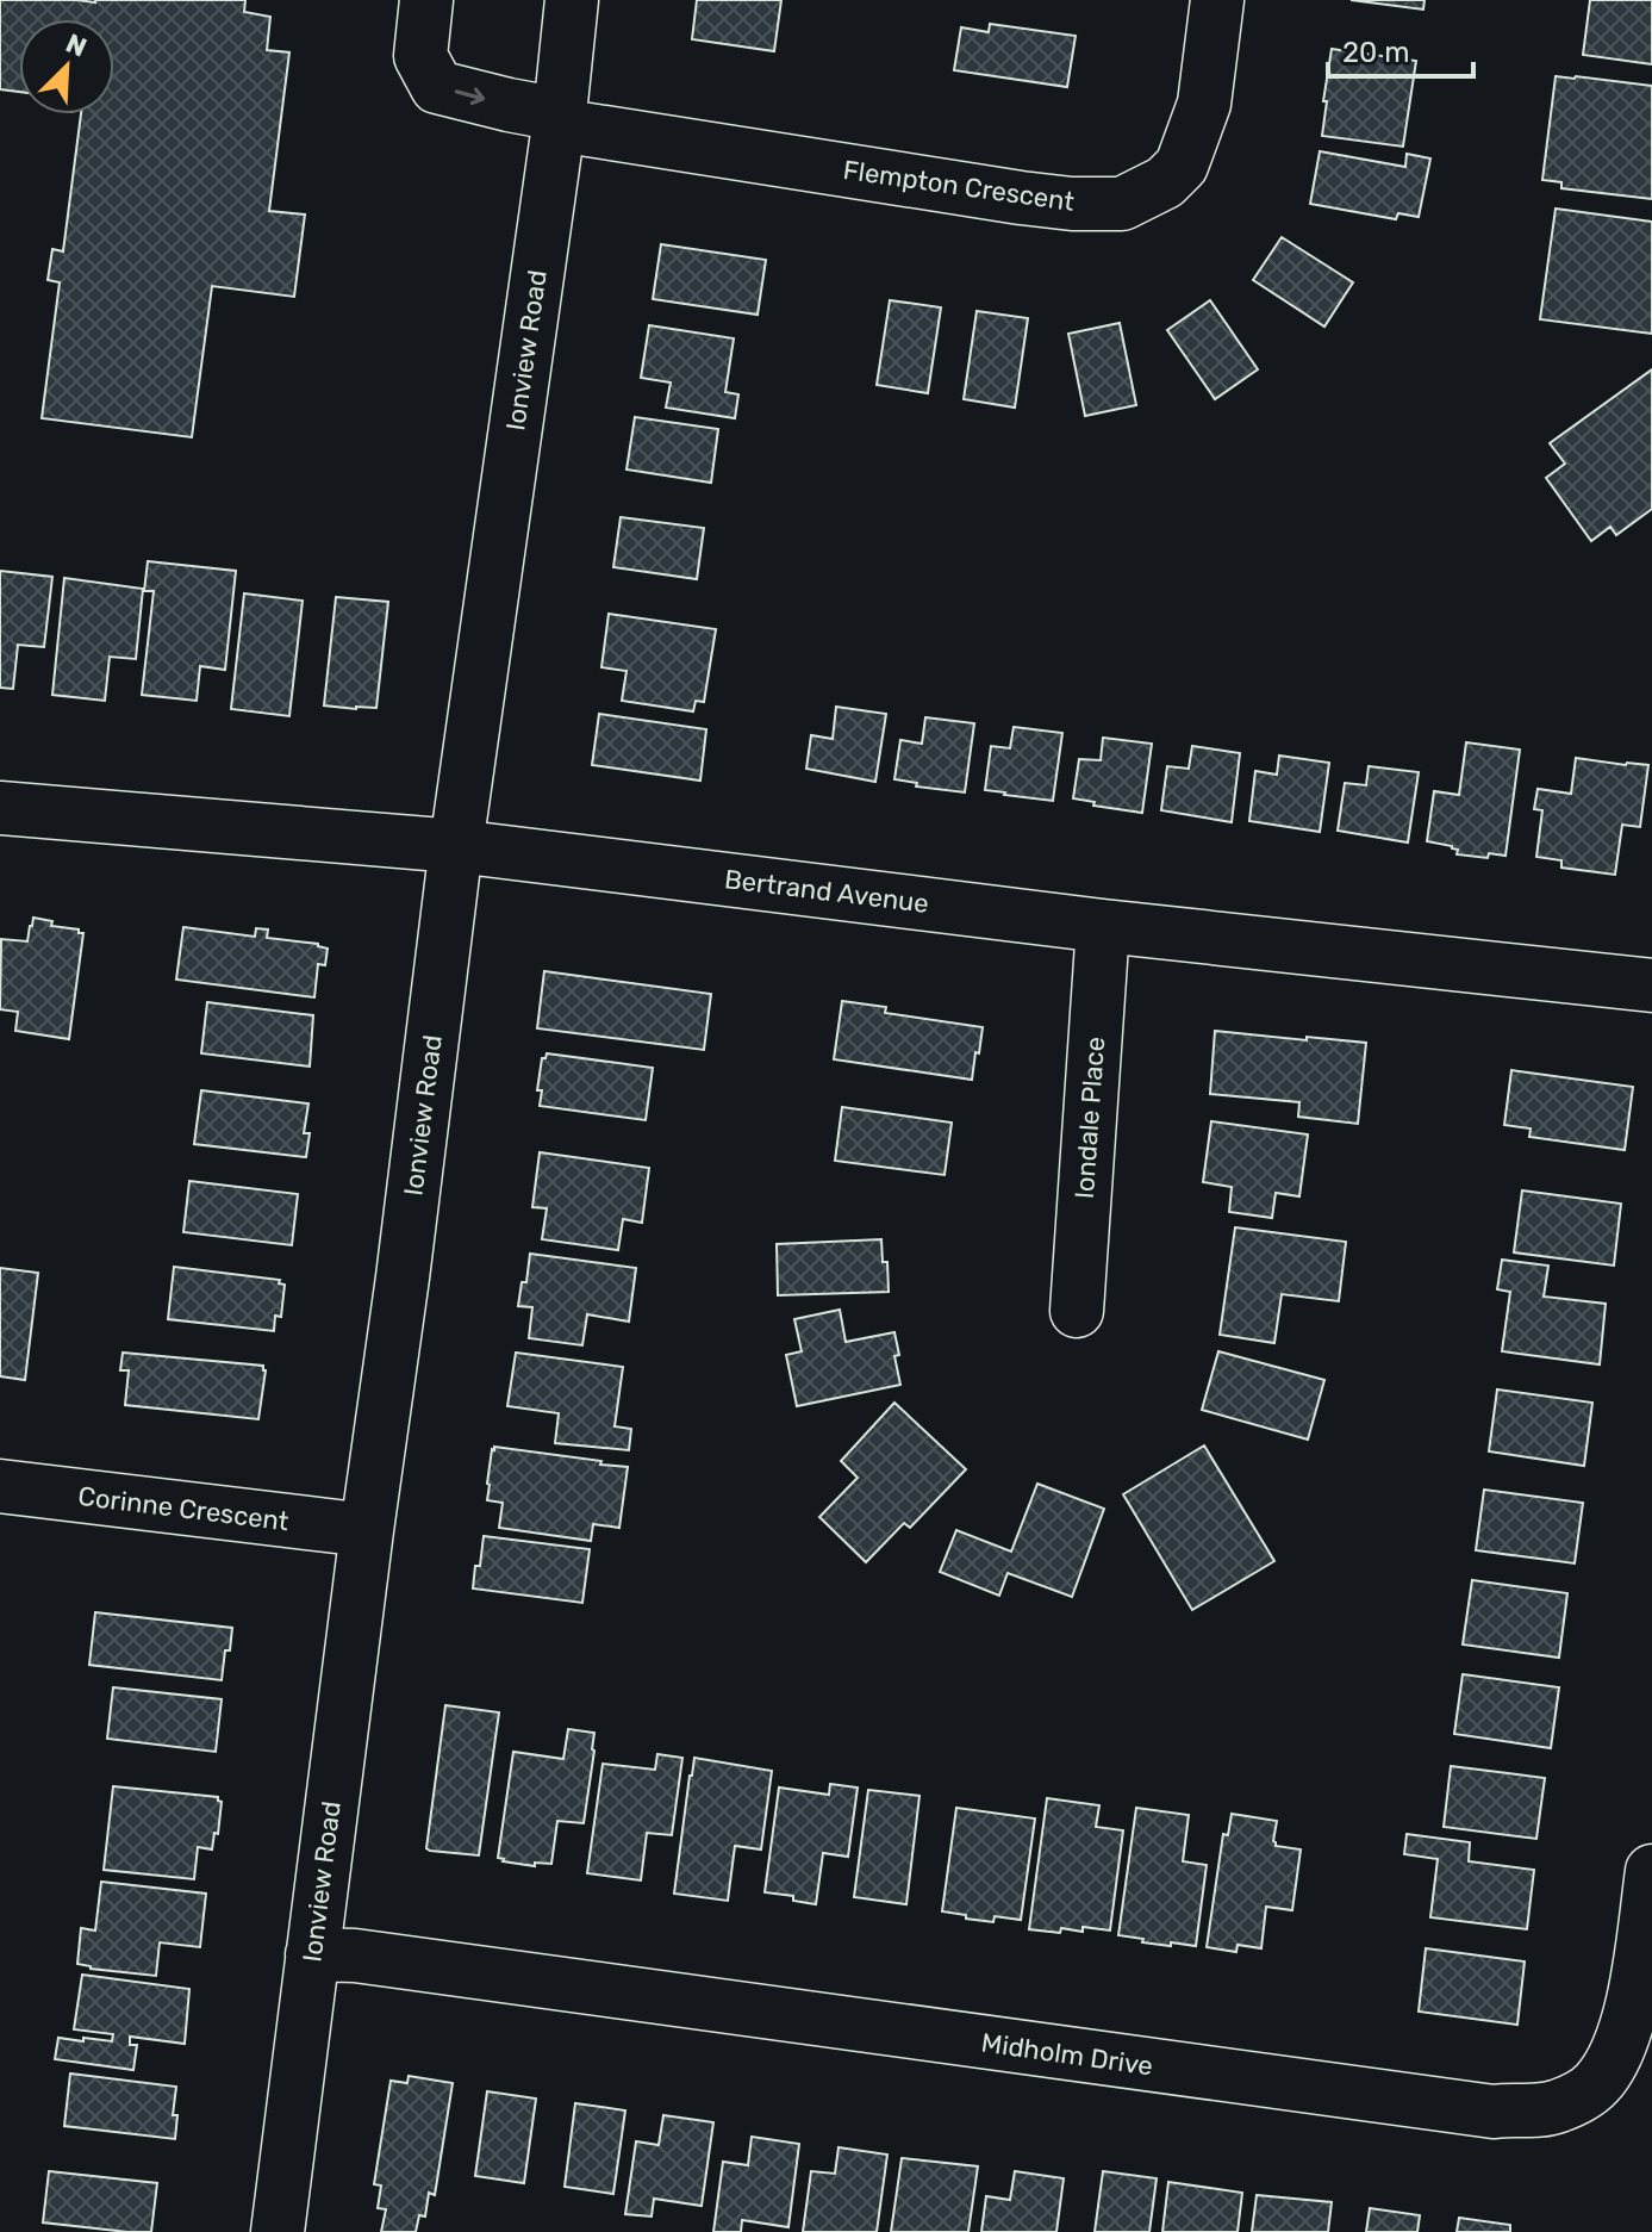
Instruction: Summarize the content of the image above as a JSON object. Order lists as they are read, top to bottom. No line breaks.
{"streets":{"street":["Flempton Crescent","Ionview Road","Bertrand Avenue","Iondale Place","Corinne Crescent","Midholm Drive"]},"crossings":[["Flempton Crescent","Ionview Road"],["Ionview Road","Bertrand Avenue"],["Ionview Road","Corinne Crescent"],["Ionview Road","Midholm Drive"],["Bertrand Avenue","Iondale Place"]],"scale_bar":"20 m","north":"top right"}
